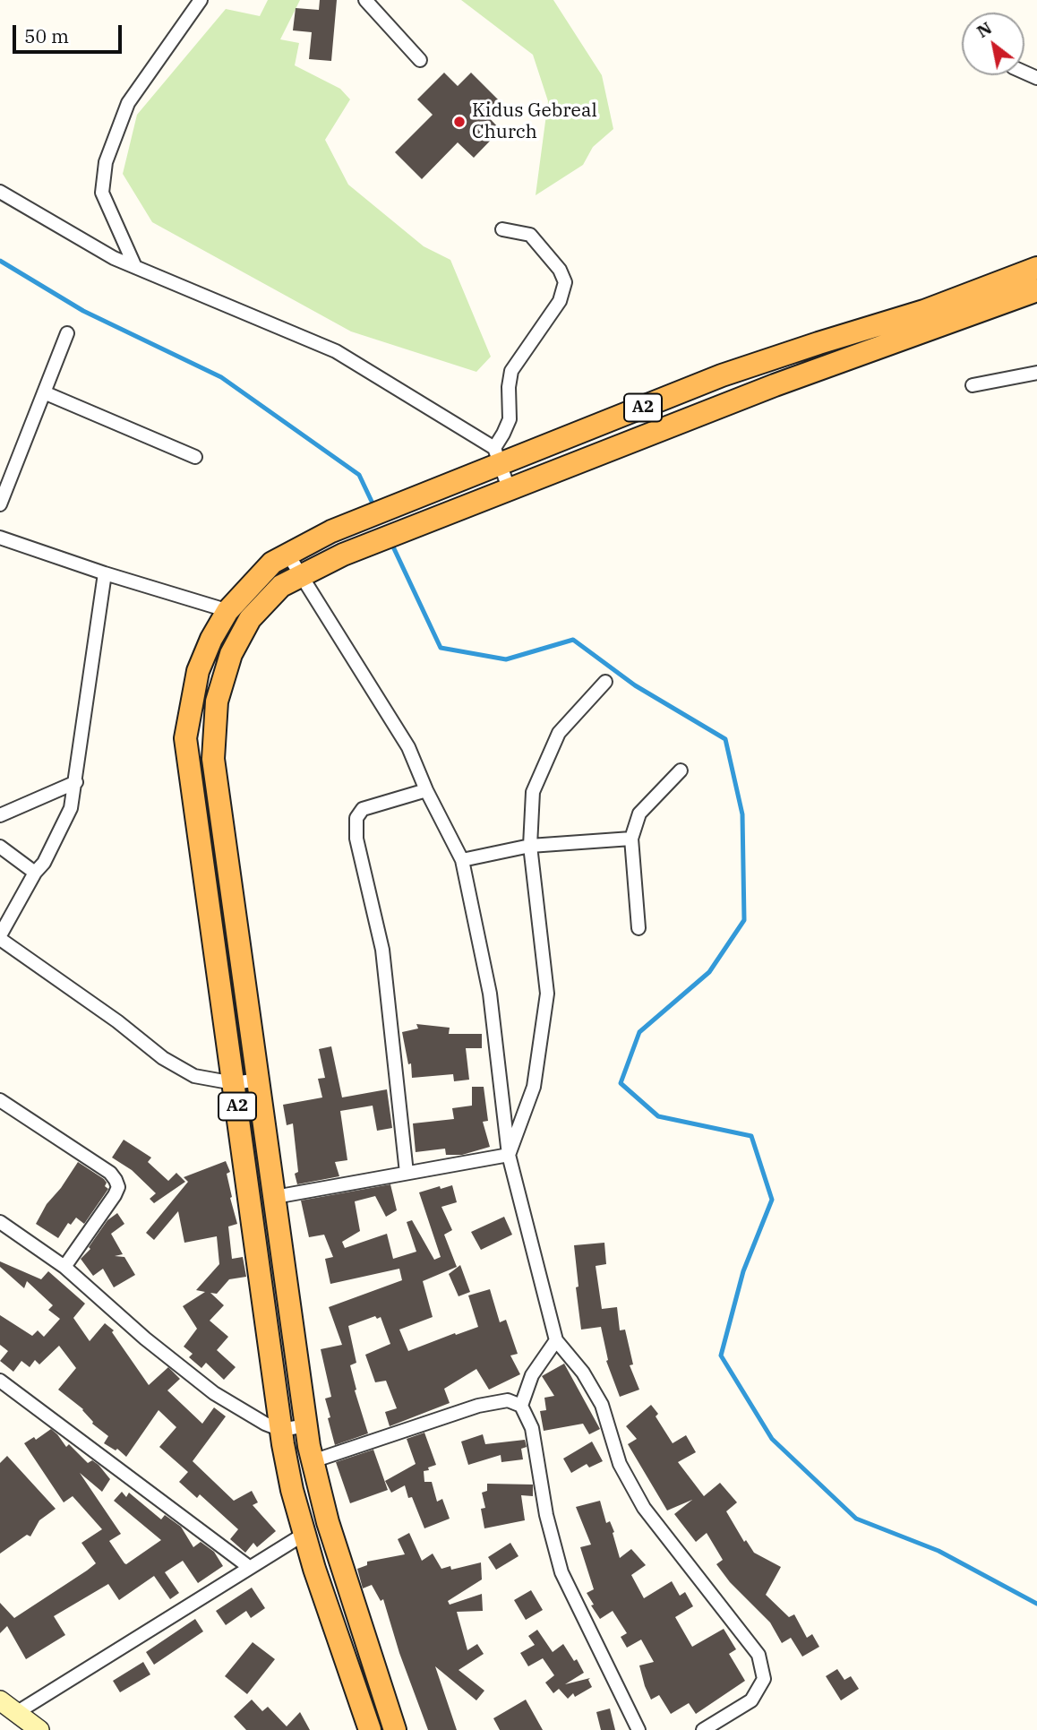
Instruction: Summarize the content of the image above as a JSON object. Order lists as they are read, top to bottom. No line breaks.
{"streets":{"highway":["A2"]},"places":["Kidus Gebreal Church"],"scale_bar":"50 m","north":"top left"}
